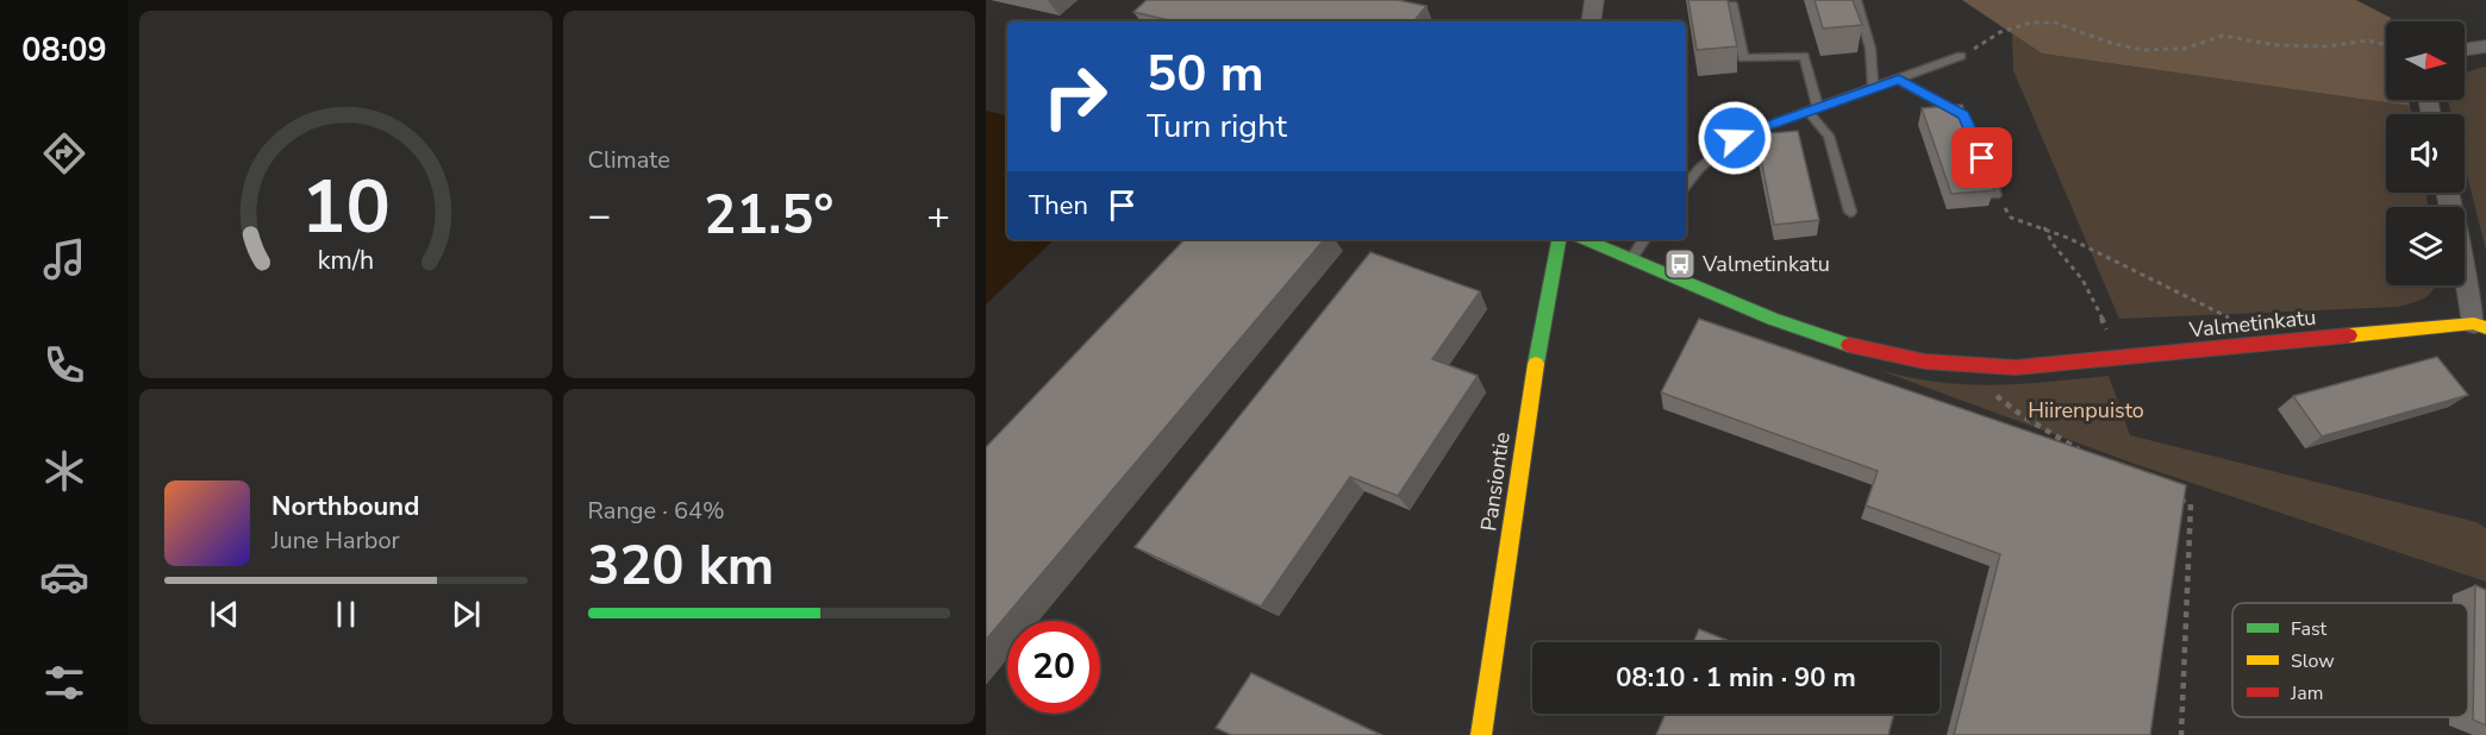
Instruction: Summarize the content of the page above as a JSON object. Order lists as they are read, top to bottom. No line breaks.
{"streets":{"street":["Valmetinkatu","Pansiontie"]},"parks":["Hiirenpuisto"],"places":{"bus stop":["Valmetinkatu"]},"legend":["Fast","Slow","Jam"],"north":"right","page":{"tabs":"08:09","tile":["Climate",["Range · 64%","320 km"]],"turn":["50 m","Turn right"],"then":"Then","heat":["−","21.5°","+"],"song":["Northbound","June Harbor"],"limit":"20","trip":"08:10 · 1 min · 90 m","gauge":["10","km/h"]}}
